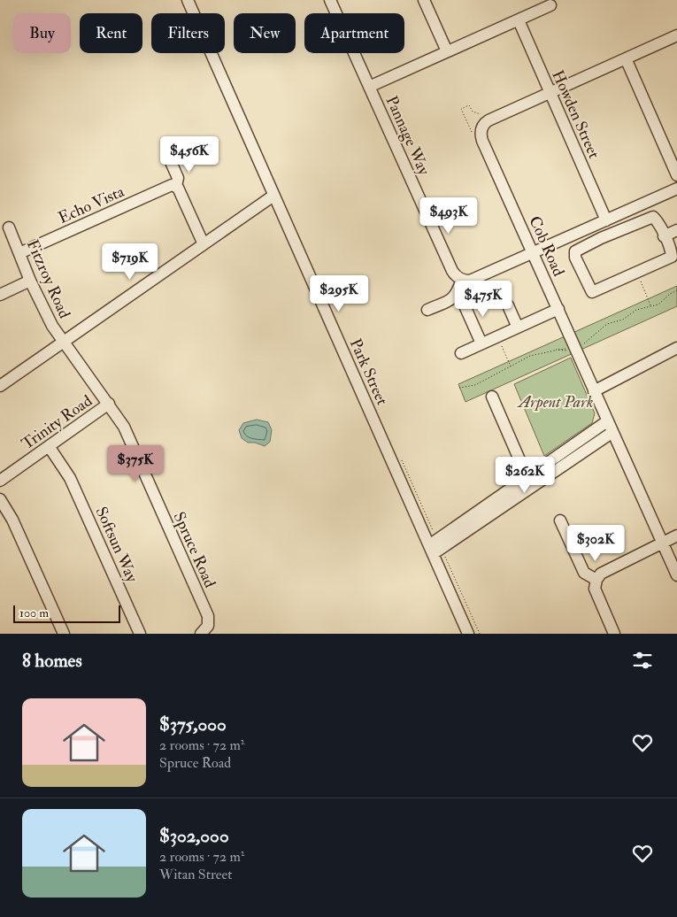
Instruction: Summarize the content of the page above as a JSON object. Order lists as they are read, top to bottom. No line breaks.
{"streets":{"street":["Howden Street","Pannage Way","Echo Vista","Cob Road","Fitzroy Road","Park Street","Trinity Road","Softsun Way","Spruce Road"]},"crossings":[["Howden Street","Cob Road"],["Echo Vista","Fitzroy Road"],["Fitzroy Road","Spruce Road"],["Trinity Road","Softsun Way"],["Trinity Road","Spruce Road"]],"parks":["Arpent Park"],"scale_bar":"100 m","page":{"chip":["Buy","Rent","Filters","New","Apartment"],"price":["$456K","$493K","$719K","$295K","$475K","$375K","$262K","$302K"],"scale":"100 m","heading":"8 homes","list":[{"name":"$375,000","note":"2 rooms · 72 m² · Spruce Road"},{"name":"$302,000","note":"2 rooms · 72 m² · Witan Street"}]}}
